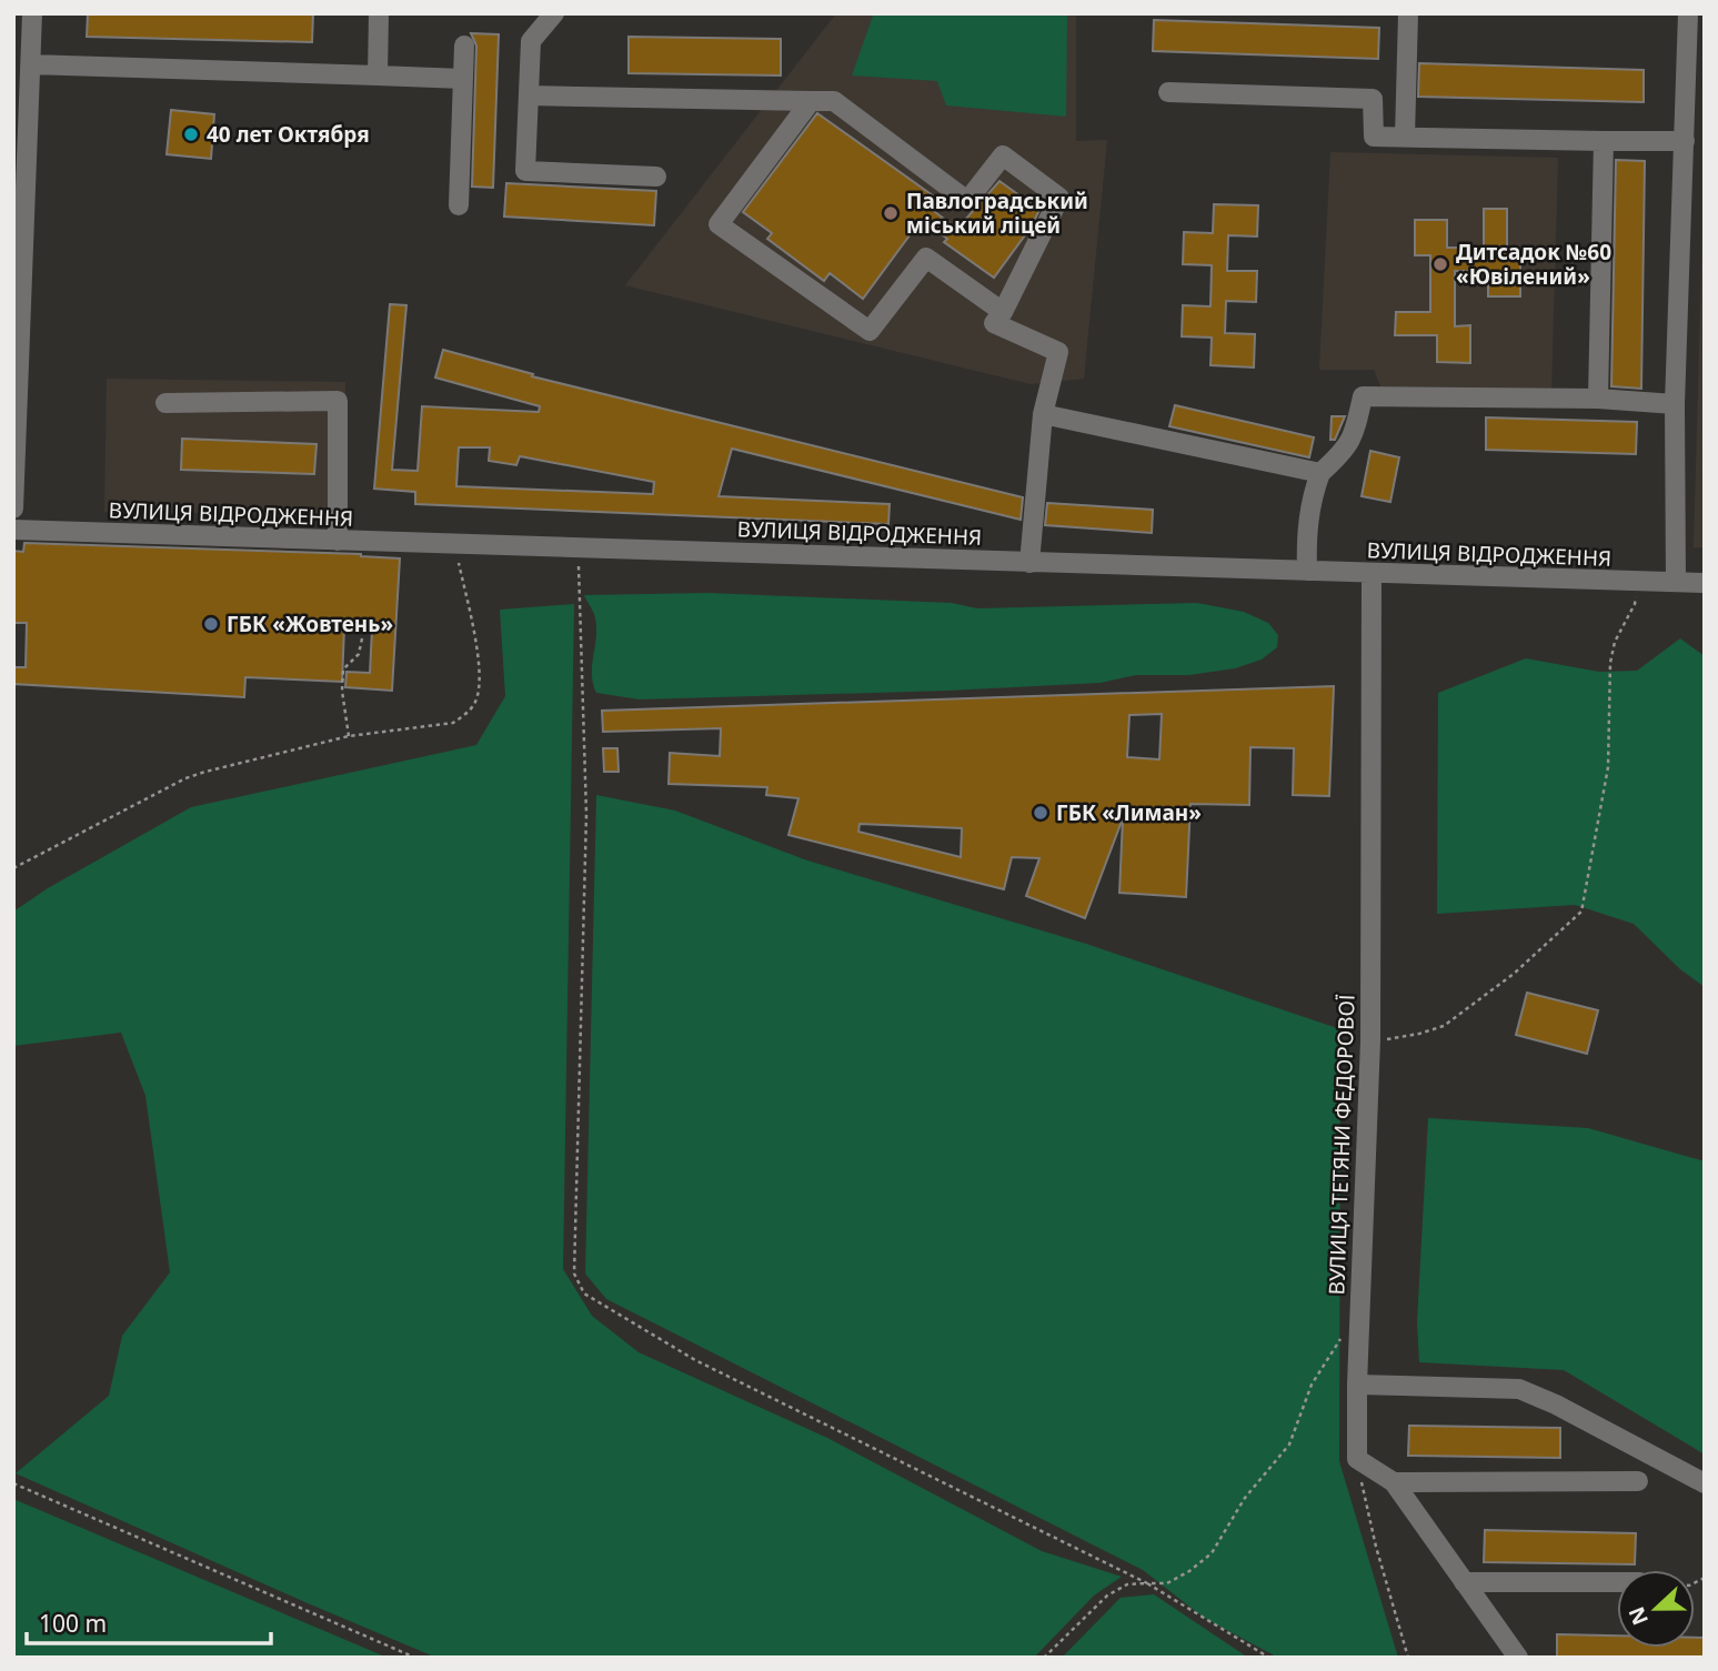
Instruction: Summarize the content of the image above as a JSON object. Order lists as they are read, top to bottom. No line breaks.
{"streets":{"street":["ВУЛИЦЯ ВІДРОДЖЕННЯ","ВУЛИЦЯ ТЕТЯНИ ФЕДОРОВОЇ"]},"crossings":[["ВУЛИЦЯ ВІДРОДЖЕННЯ","ВУЛИЦЯ ТЕТЯНИ ФЕДОРОВОЇ"]],"places":["40 лет Октября","Павлоградський міський ліцей","Дитсадок №60 «Ювілений»","ГБК «Жовтень»","ГБК «Лиман»"],"scale_bar":"100 m","north":"left"}
